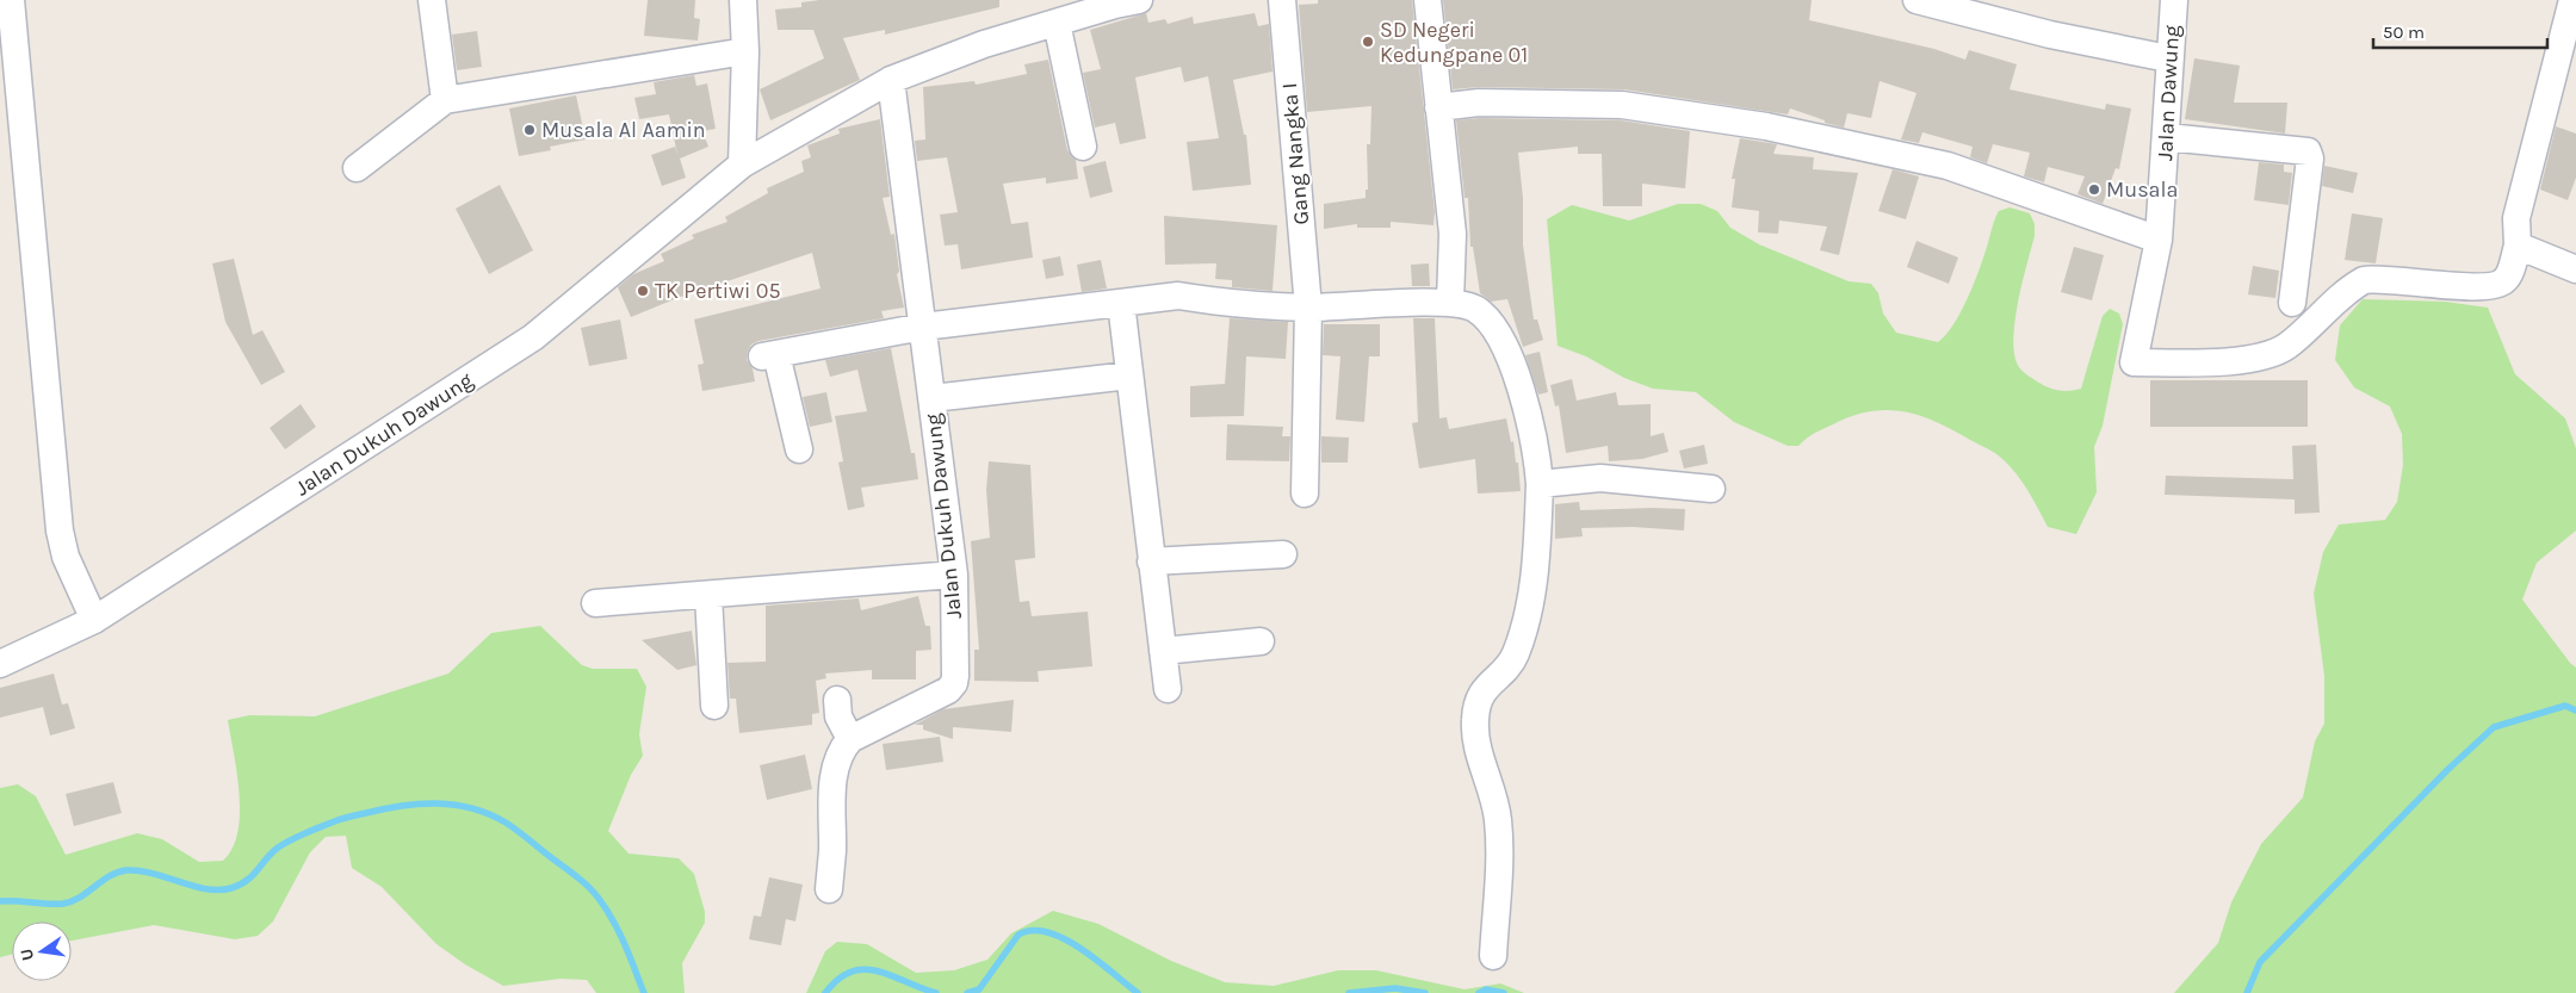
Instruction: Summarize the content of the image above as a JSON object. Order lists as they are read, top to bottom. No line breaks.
{"streets":{"street":["Jalan Dawung","Gang Nangka I","Jalan Dukuh Dawung"]},"places":["SD Negeri Kedungpane 01","Musala Al Aamin","Musala","TK Pertiwi 05"],"scale_bar":"50 m","north":"left"}
